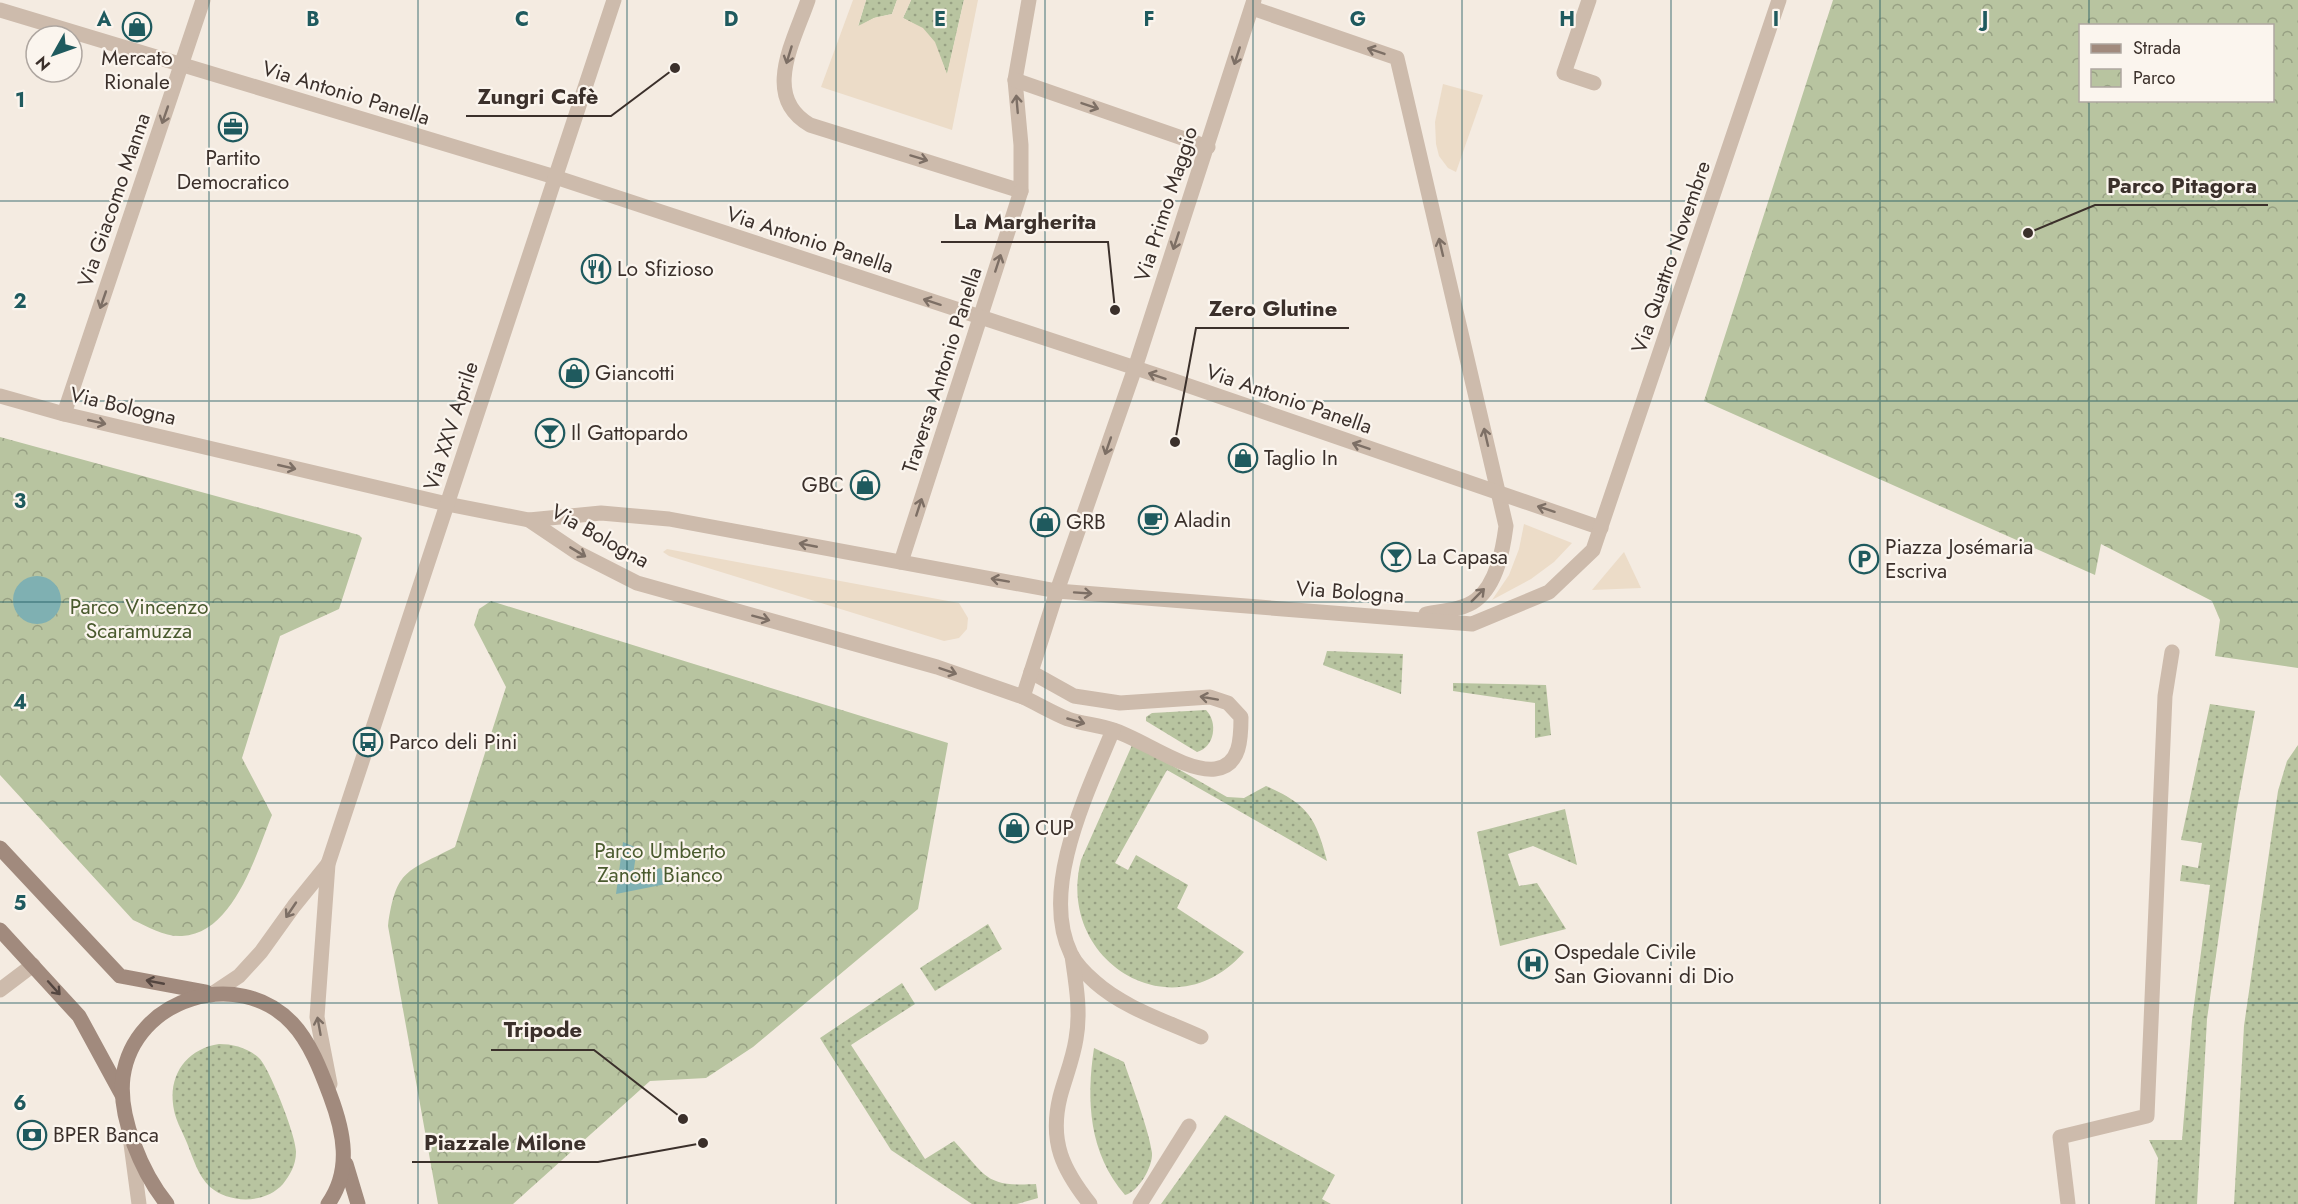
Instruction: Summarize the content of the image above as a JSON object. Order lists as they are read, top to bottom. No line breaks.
{"streets":{"street":["Via Antonio Panella","Via Giacomo Manna","Via Primo Maggio","Via Quattro Novembre","Traversa Antonio Panella","Via Bologna","Via XXV Aprile"]},"crossings":[["Via Antonio Panella","Via Giacomo Manna"],["Via Antonio Panella","Via Primo Maggio"],["Via Antonio Panella","Via Quattro Novembre"],["Via Antonio Panella","Traversa Antonio Panella"],["Via Antonio Panella","Via Bologna"],["Via Antonio Panella","Via XXV Aprile"],["Via Giacomo Manna","Via Bologna"],["Via Primo Maggio","Via Bologna"],["Via Quattro Novembre","Via Bologna"],["Traversa Antonio Panella","Via Bologna"],["Via Bologna","Via XXV Aprile"]],"one_way":["Via Antonio Panella","Via Giacomo Manna","Via Primo Maggio","Traversa Antonio Panella"],"parks":["Parco Vincenzo Scaramuzza","Parco Umberto Zanotti Bianco"],"places":{"shop":["Mercato Rionale","Giancotti","Taglio In","GBC","GRB","CUP"],"other":["Zungri Cafè","Parco Pitagora","La Margherita","Zero Glutine","Tripode","Piazzale Milone"],"office":["Partito Democratico"],"restaurant":["Lo Sfizioso"],"bar":["Il Gattopardo","La Capasa"],"cafe":["Aladin"],"parking":["Piazza Josémaria Escriva"],"bus stop":["Parco deli Pini"],"hospital":["Ospedale Civile San Giovanni di Dio"],"bank":["BPER Banca"]},"legend":["Strada","Parco"],"north":"bottom left","grid":{"columns":["A","B","C","D","E","F","G","H","I","J"],"rows":["1","2","3","4","5","6"]}}
